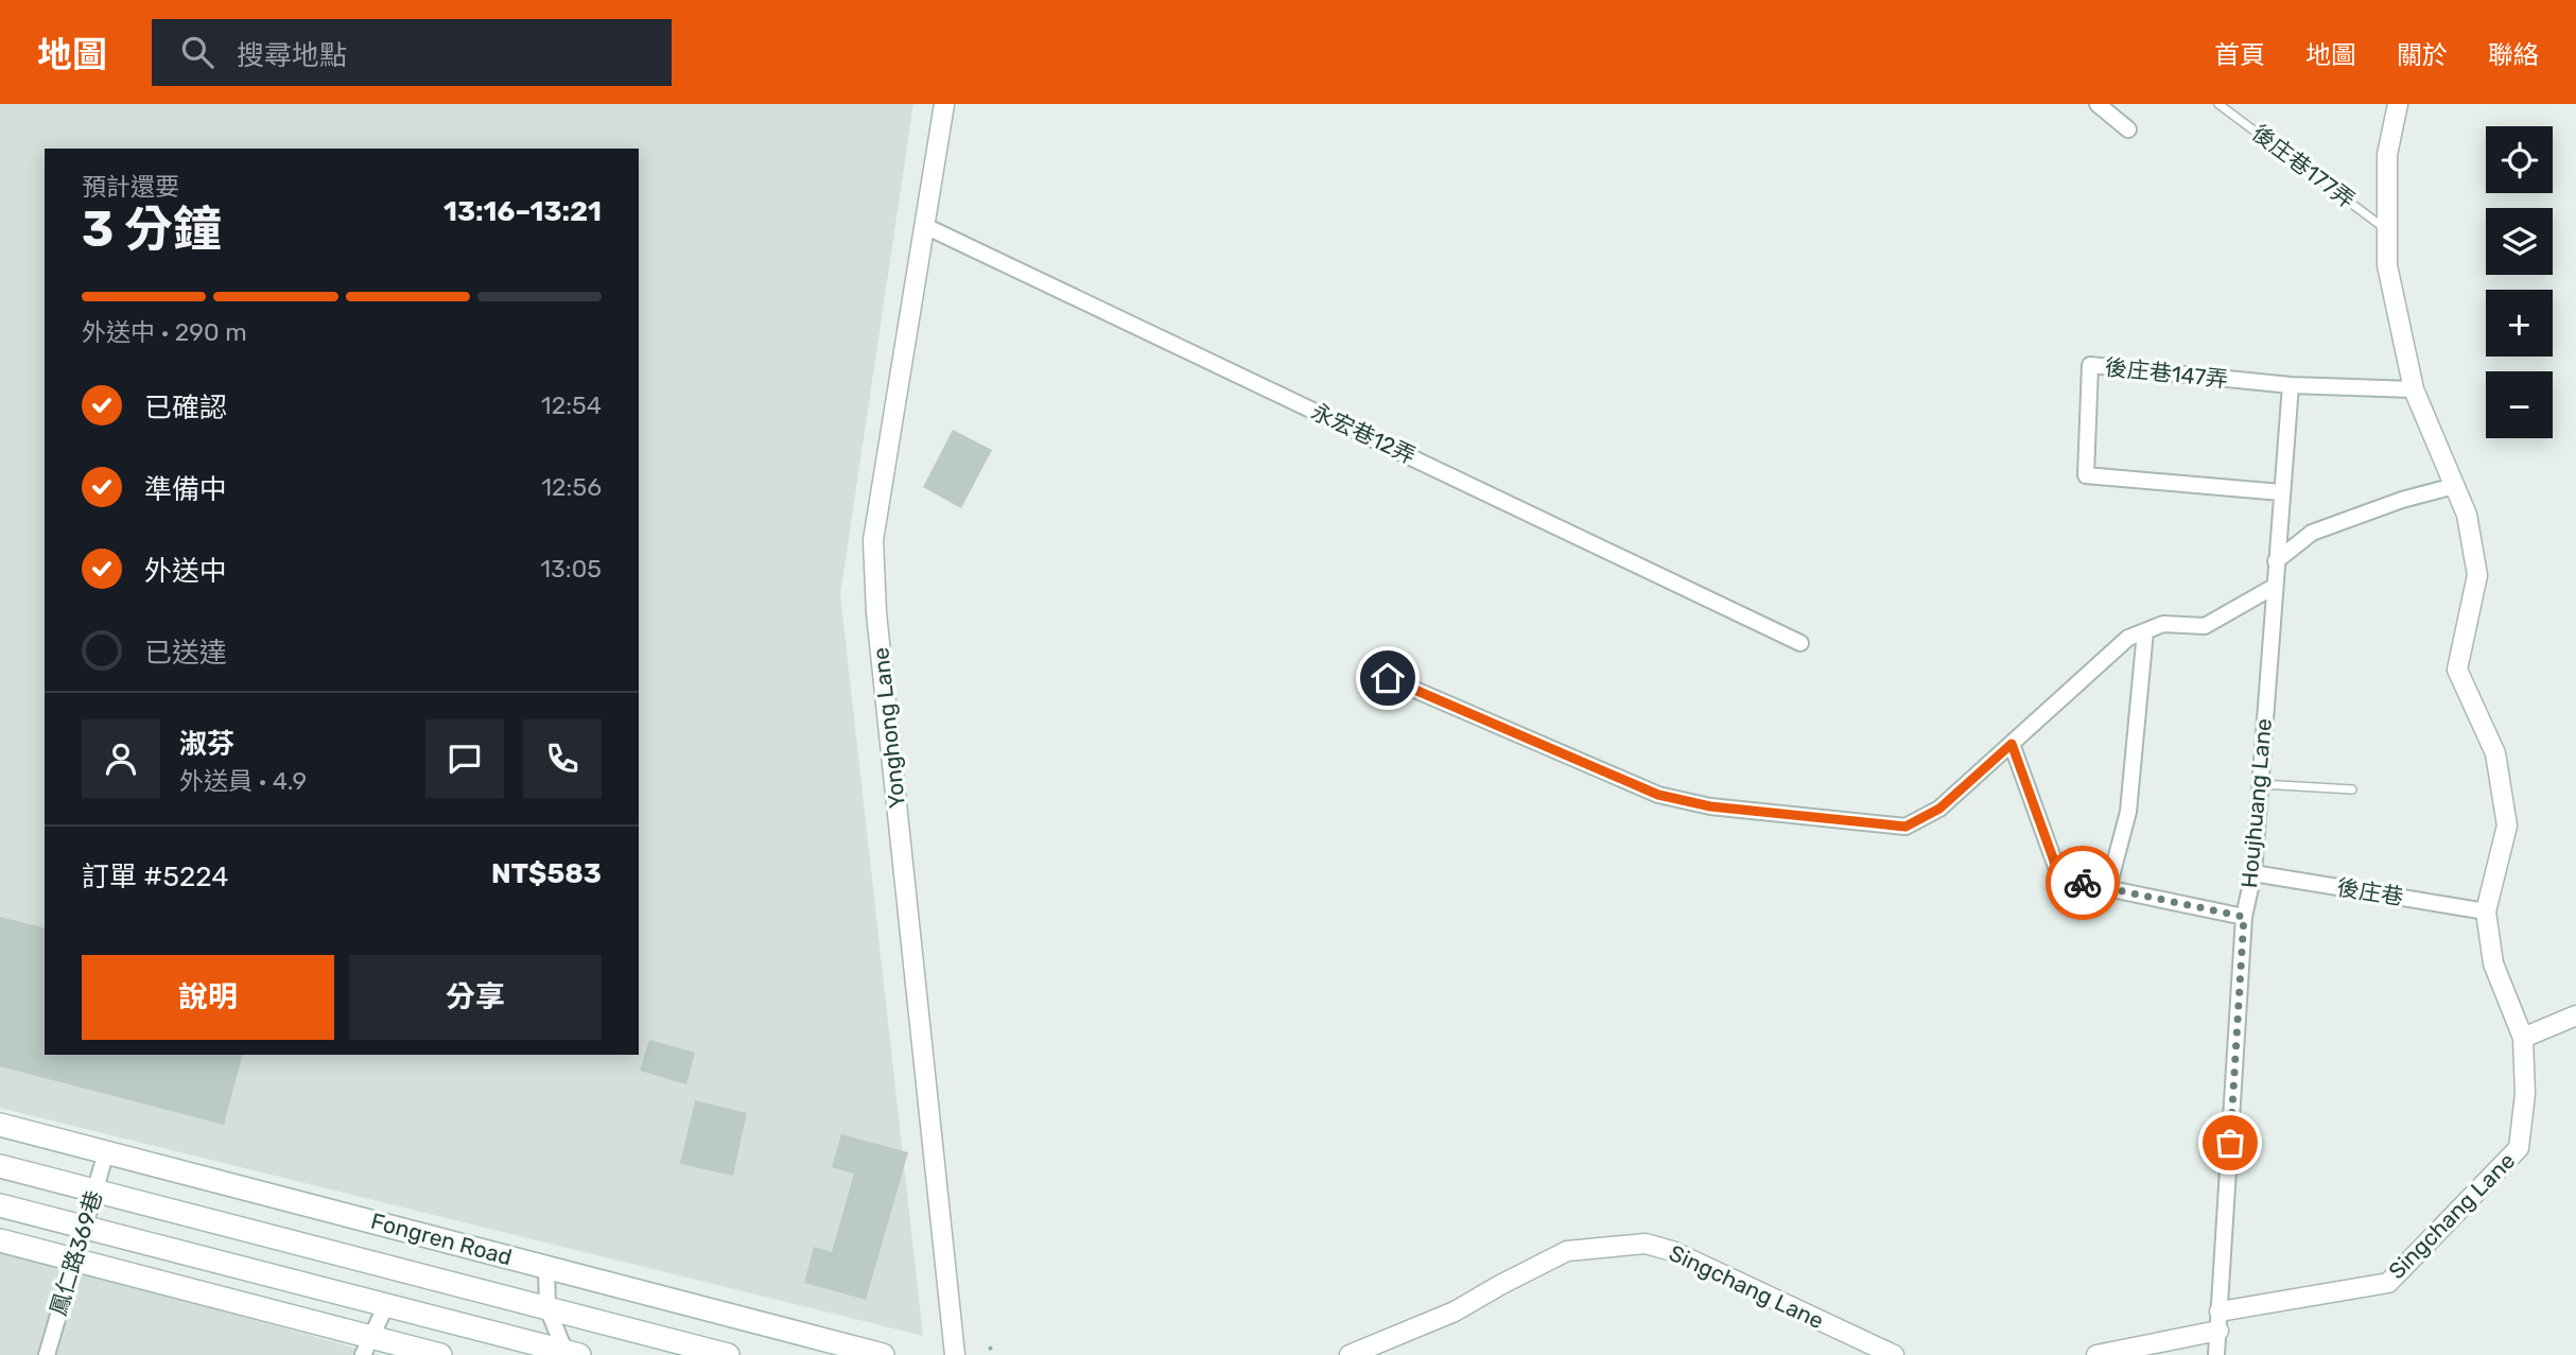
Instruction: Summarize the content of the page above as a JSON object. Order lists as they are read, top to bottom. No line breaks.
{"streets":{"main road":["Fongren Road"],"street":["後庄巷147弄","永宏巷12弄","Yonghong Lane","Houjhuang Lane","後庄巷","Singchang Lane","鳳仁路369巷"],"lane":["後庄巷177弄"]},"crossings":[["後庄巷147弄","Houjhuang Lane"],["後庄巷147弄","Singchang Lane"],["永宏巷12弄","Yonghong Lane"],["Houjhuang Lane","後庄巷"],["Houjhuang Lane","Singchang Lane"],["後庄巷","Singchang Lane"],["Fongren Road","鳳仁路369巷"]],"page":{"header":"地圖","search":"搜尋地點","nav":["首頁","地圖","關於","聯絡"],"map_buttons":["+","−"],"heading":["3 分鐘","預計還要","13:16–13:21"],"panel":["淑芬","外送員 · 4.9","訂單 #5224","NT$583"],"bar":"外送中 · 290 m","list":[["已確認","12:54"],["準備中","12:56"],["外送中","13:05"],"已送達"],"buttons":["說明","分享"]}}
